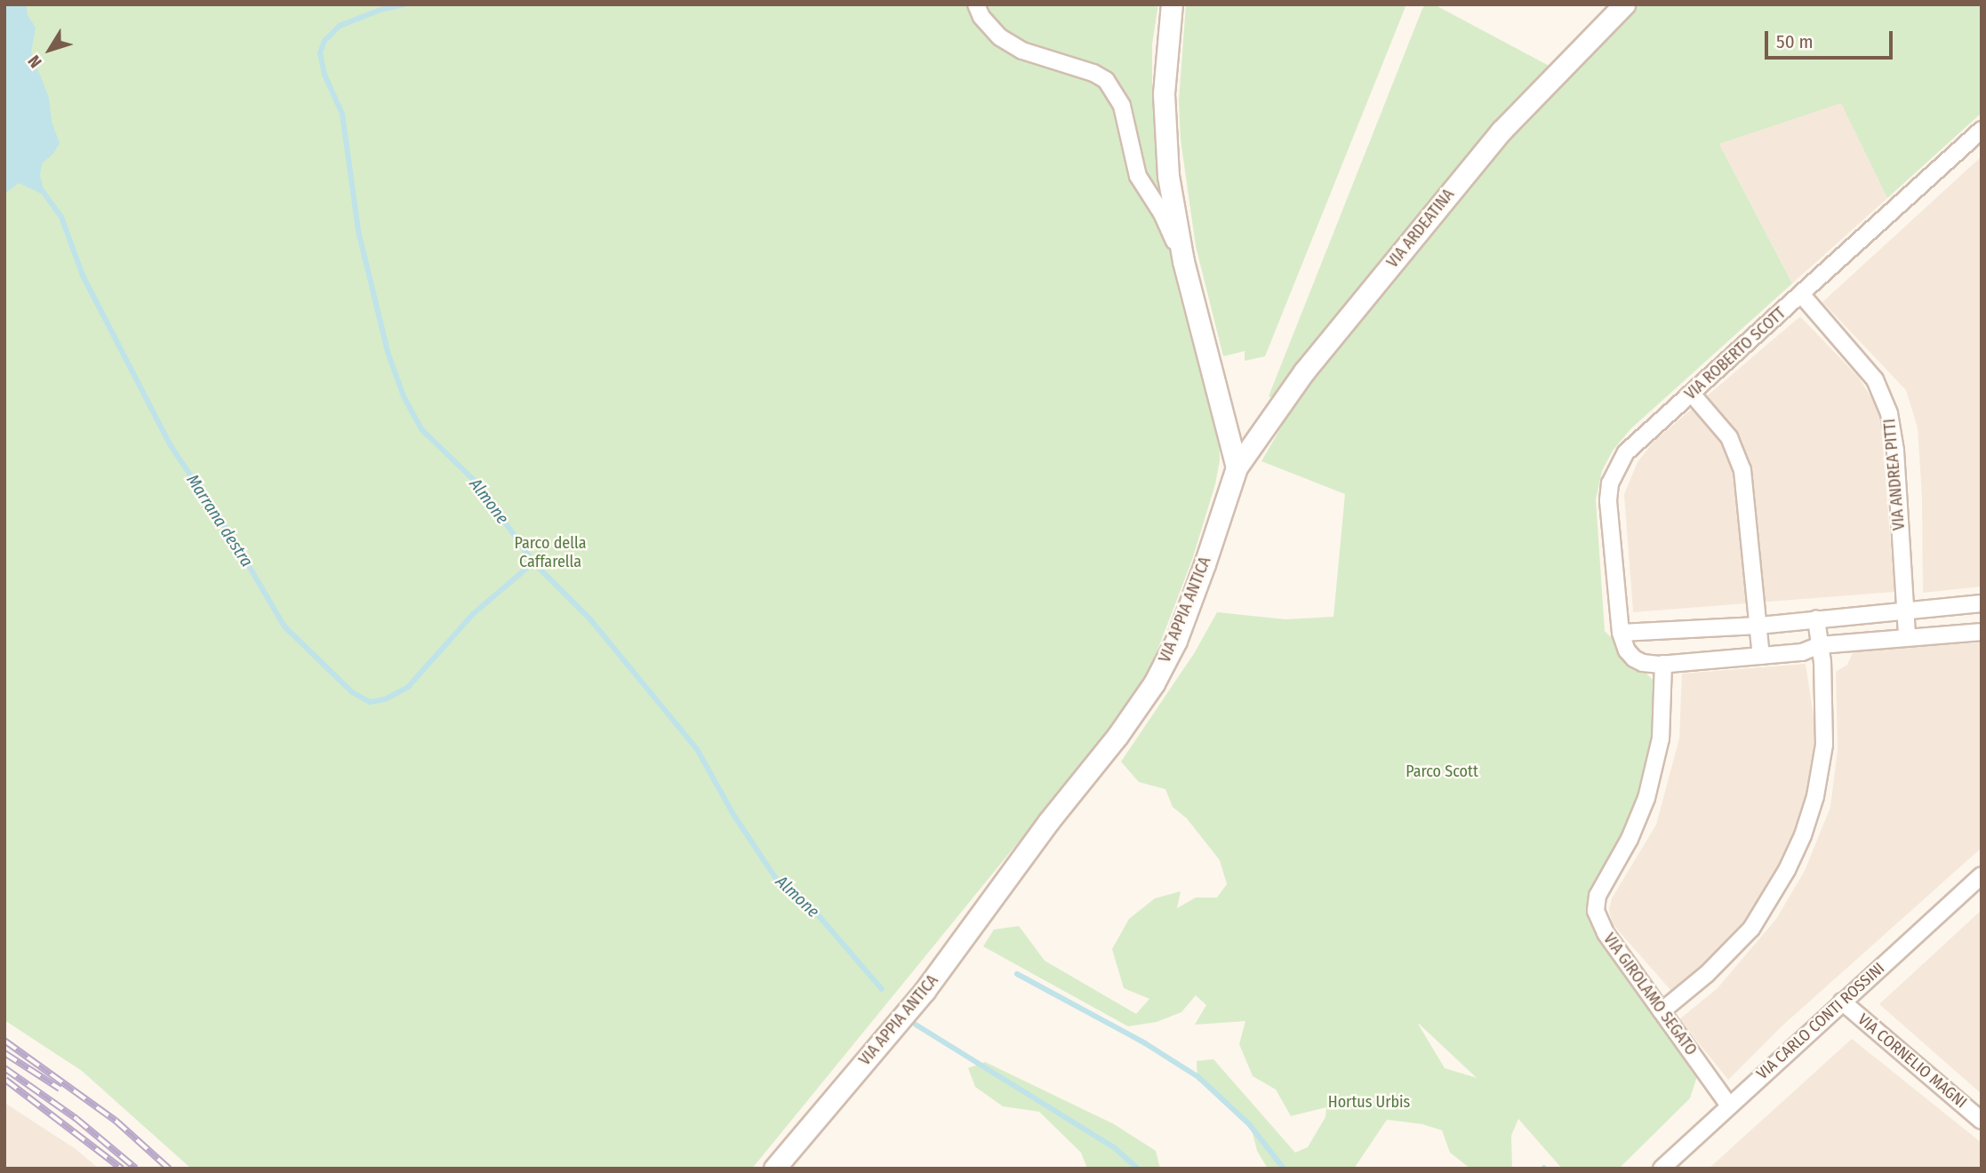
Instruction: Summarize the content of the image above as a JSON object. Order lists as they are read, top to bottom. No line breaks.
{"streets":{"street":["VIA ARDEATINA","VIA ROBERTO SCOTT","VIA ANDREA PITTI","VIA APPIA ANTICA","VIA GIROLAMO SEGATO","VIA CARLO CONTI ROSSINI","VIA CORNELIO MAGNI"]},"crossings":[["VIA ARDEATINA","VIA APPIA ANTICA"],["VIA ROBERTO SCOTT","VIA ANDREA PITTI"],["VIA GIROLAMO SEGATO","VIA CARLO CONTI ROSSINI"],["VIA CARLO CONTI ROSSINI","VIA CORNELIO MAGNI"]],"water":["Almone","Marrana destra"],"parks":["Parco della Caffarella","Parco Scott","Hortus Urbis"],"scale_bar":"50 m","north":"bottom left"}
